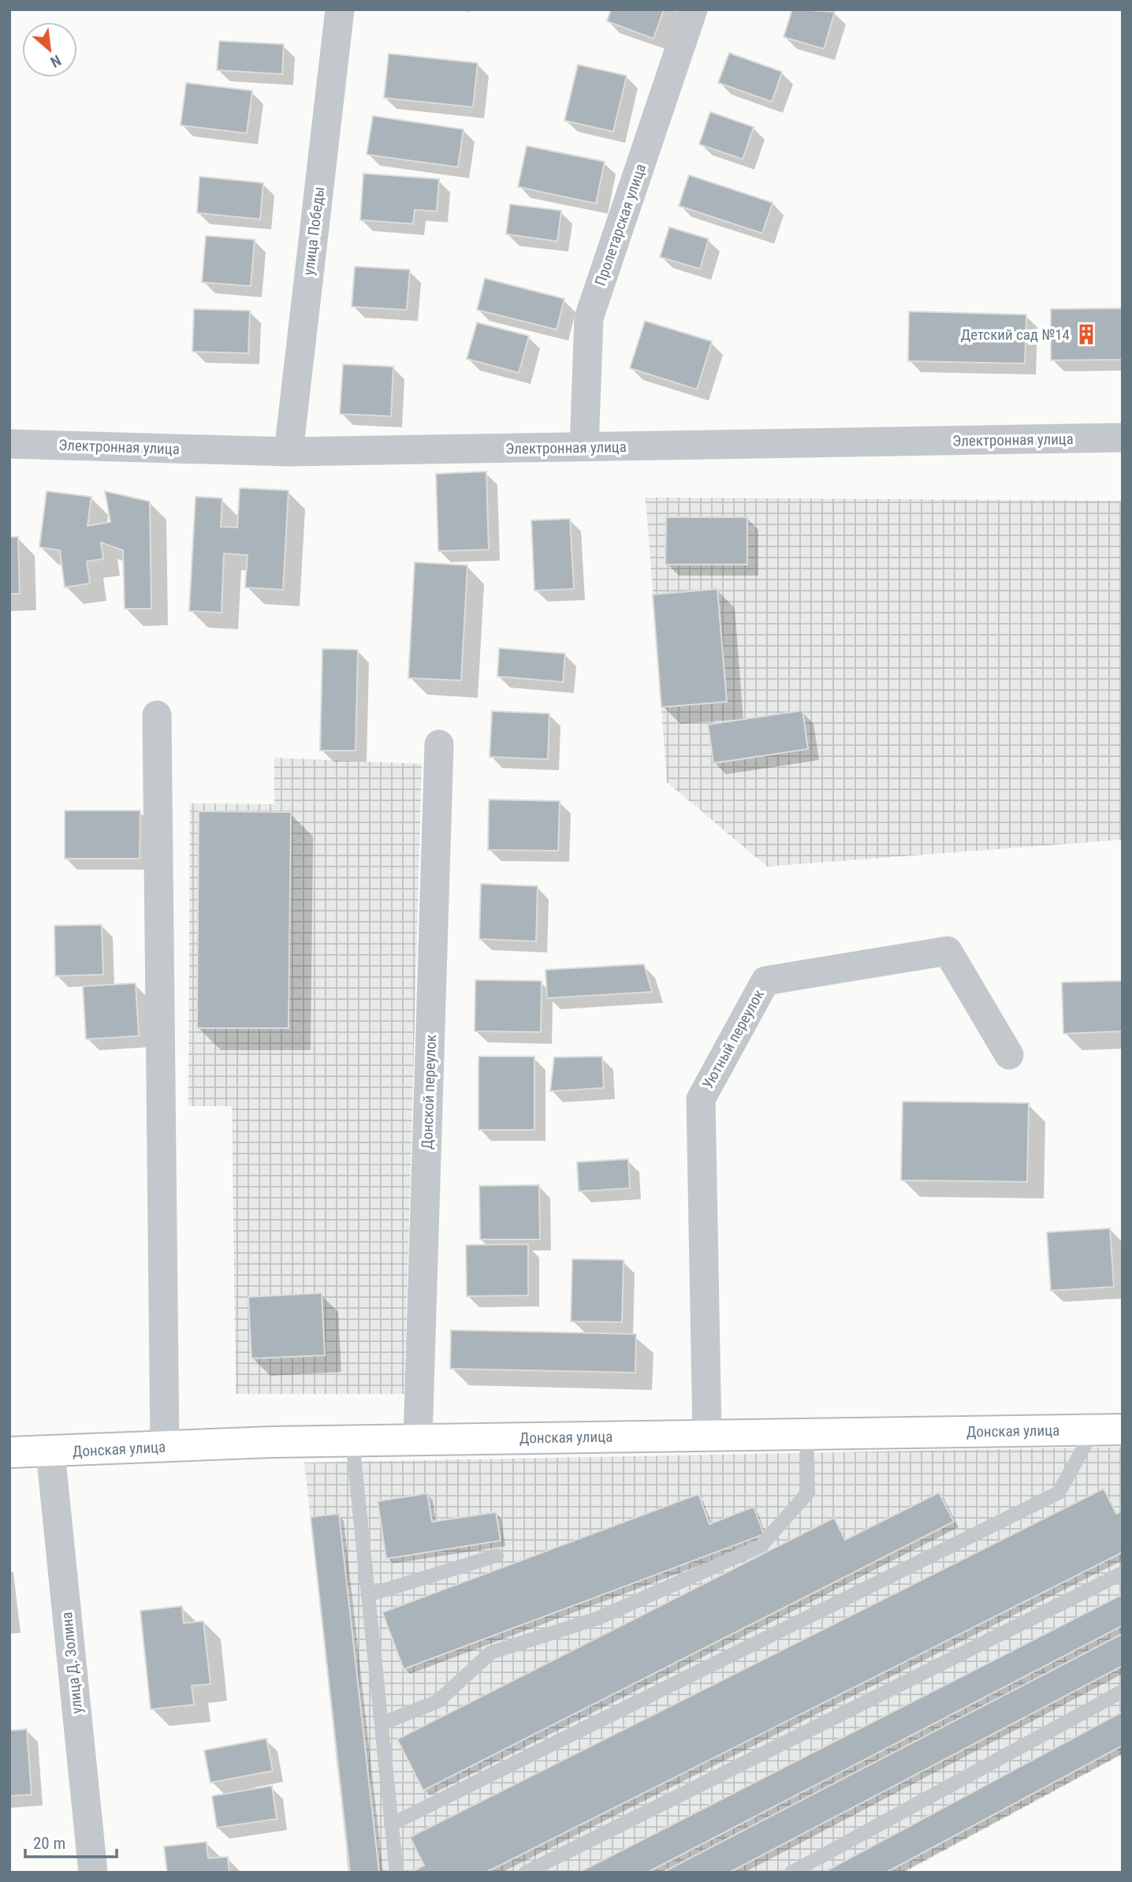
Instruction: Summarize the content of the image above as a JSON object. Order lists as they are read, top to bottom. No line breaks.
{"streets":{"street":["Пролетарская улица","улица Победы","Электронная улица","Уютный переулок","Донской переулок","Донская улица","улица Д. Золина"]},"crossings":[["Пролетарская улица","Электронная улица"],["улица Победы","Электронная улица"],["Уютный переулок","Донская улица"],["Донской переулок","Донская улица"],["Донская улица","улица Д. Золина"]],"places":{"building":["Детский сад №14"]},"scale_bar":"20 m","north":"bottom right"}
